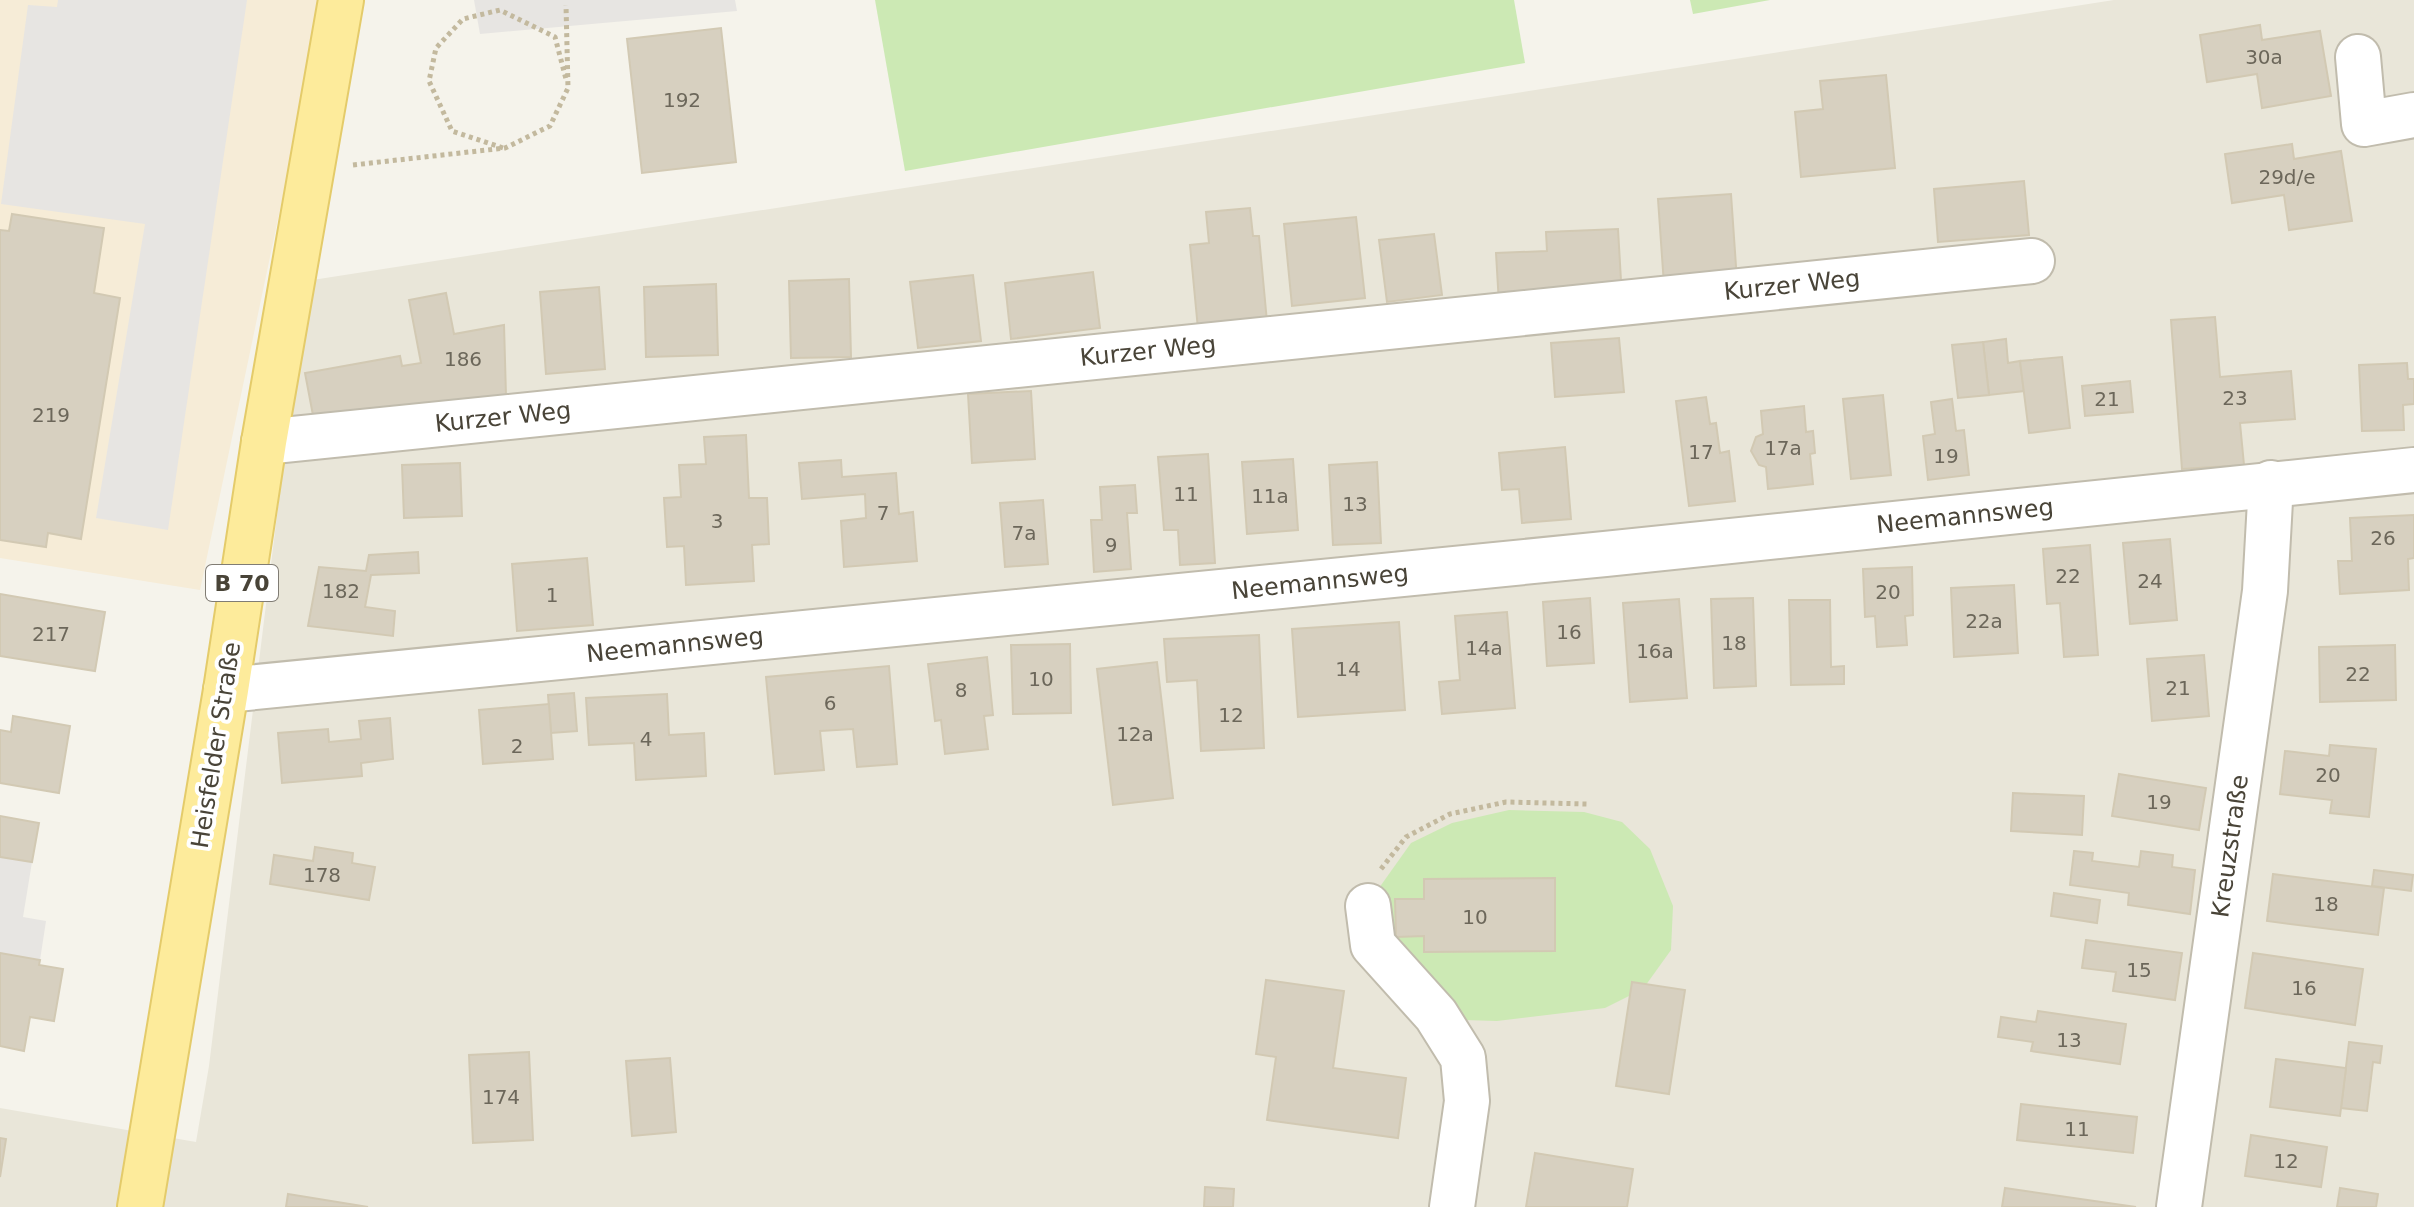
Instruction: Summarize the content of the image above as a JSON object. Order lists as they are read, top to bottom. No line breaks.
{"streets":{"main road":["B 70","Heisfelder Straße"],"street":["Kurzer Weg","Neemannsweg","Kreuzstraße"]},"crossings":[["Kurzer Weg","Heisfelder Straße"],["Neemannsweg","Heisfelder Straße"],["Neemannsweg","Kreuzstraße"]],"house_numbers":["30a","192","29d/e","186","23","21","219","17a","17","19","11","11a","13","7","3","7a","26","9","22","24","182","20","1","22a","16","217","18","14a","16a","14","22","10","21","8","6","12","12a","4","2","20","19","178","18","10","15","16","13","174","11","12"]}
